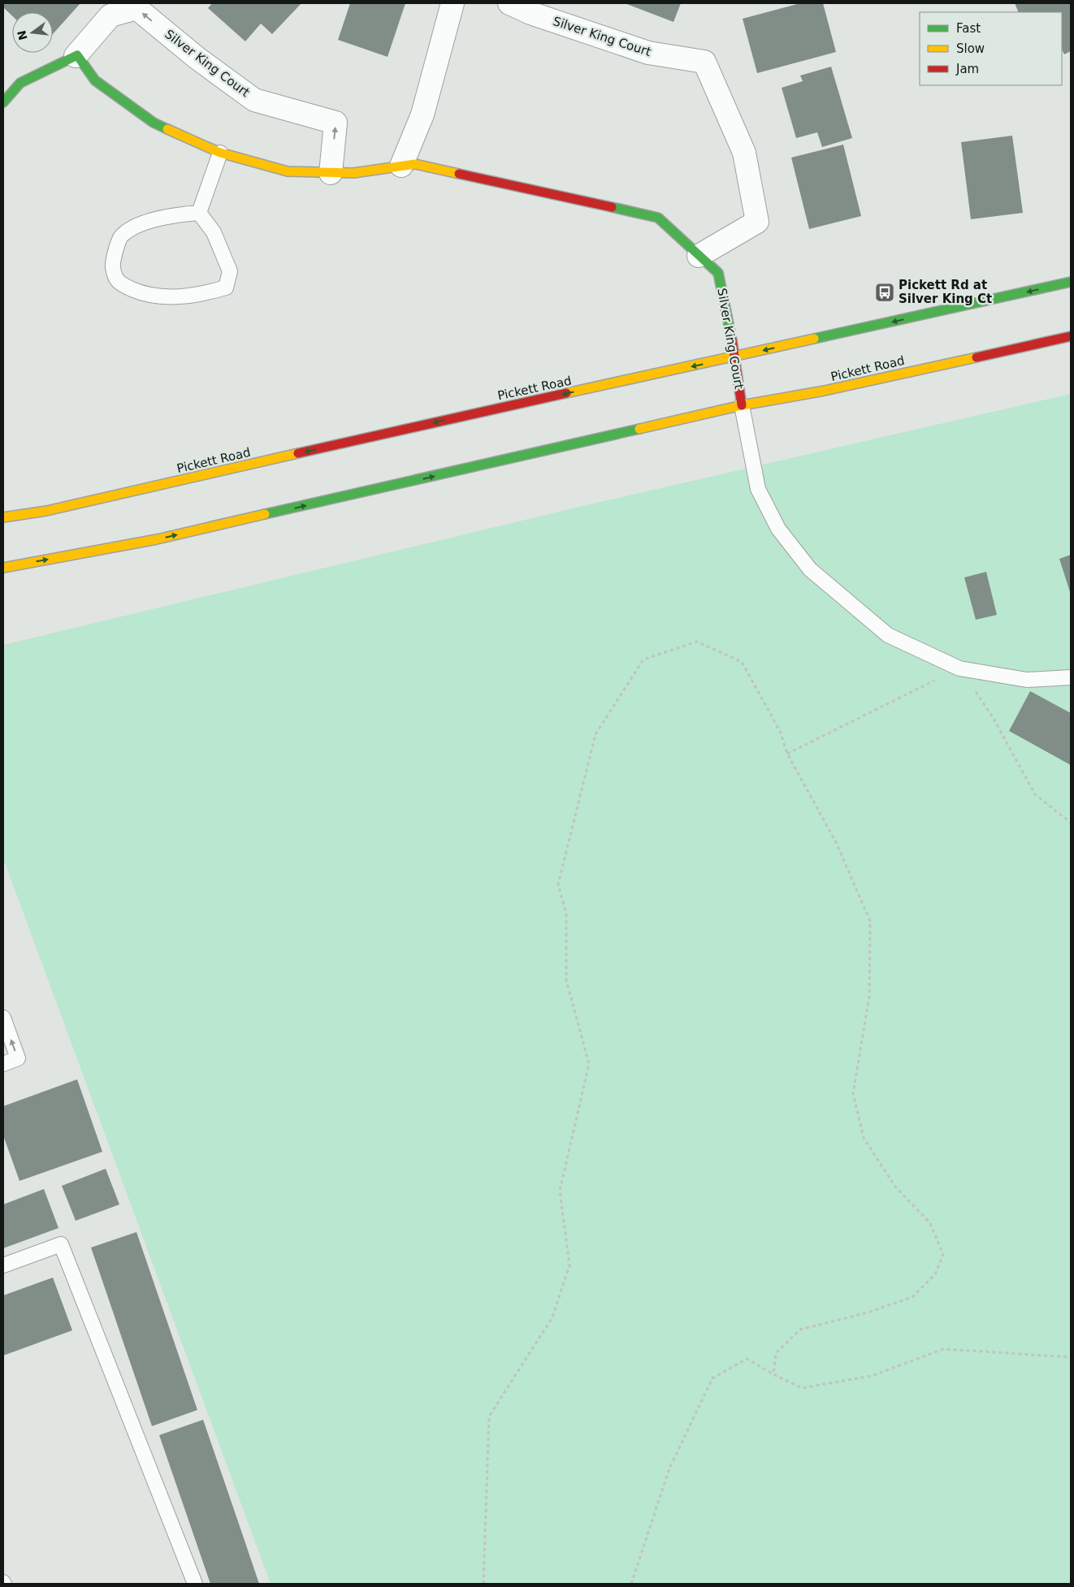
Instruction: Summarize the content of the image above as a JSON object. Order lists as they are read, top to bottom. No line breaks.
{"streets":{"main road":["Silver King Court","Pickett Road"]},"crossings":[["Silver King Court","Pickett Road"]],"places":{"bus stop":["Pickett Rd at Silver King Ct"]},"legend":["Fast","Slow","Jam"],"north":"left"}
